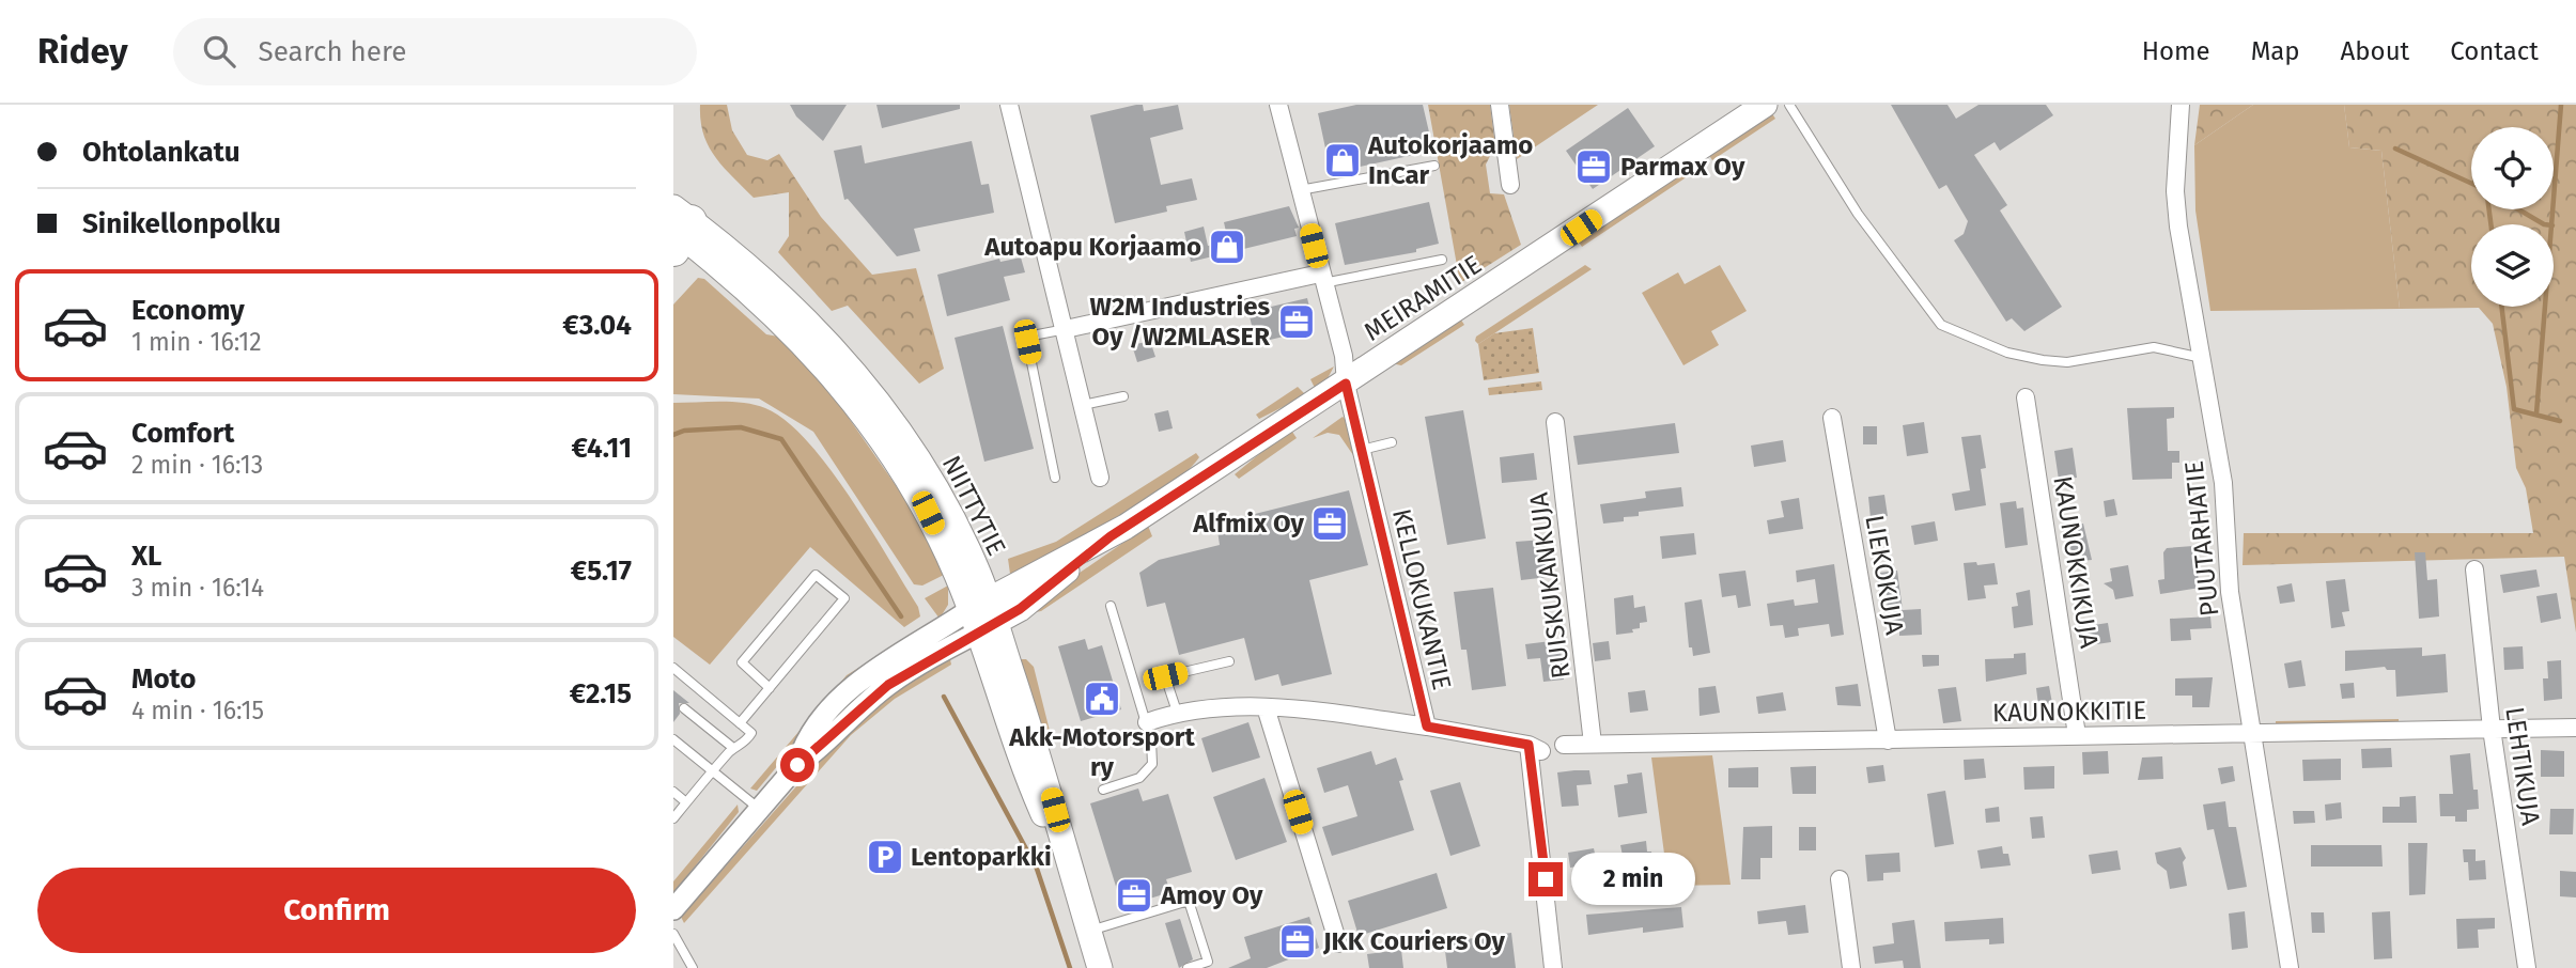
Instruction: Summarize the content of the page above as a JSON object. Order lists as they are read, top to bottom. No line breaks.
{"streets":{"main road":["MEIRAMITIE","NIITTYTIE"],"street":["PUUTARHATIE","KAUNOKKIKUJA","LIEKOKUJA","RUISKUKANKUJA","KELLOKUKANTIE","KAUNOKKITIE","LEHTIKUJA"]},"crossings":[["MEIRAMITIE","NIITTYTIE"],["MEIRAMITIE","KELLOKUKANTIE"],["PUUTARHATIE","KAUNOKKITIE"],["KAUNOKKIKUJA","KAUNOKKITIE"],["LIEKOKUJA","KAUNOKKITIE"],["RUISKUKANKUJA","KAUNOKKITIE"],["KAUNOKKITIE","LEHTIKUJA"]],"places":{"shop":["Autokorjaamo InCar","Autoapu Korjaamo"],"office":["Parmax Oy","W2M Industries Oy /W2MLASER","Alfmix Oy","Amoy Oy","JKK Couriers Oy"],"public building":["Akk-Motorsport ry"],"parking":["Lentoparkki"]},"page":{"header":"Ridey","search":"Search here","nav":["Home","Map","About","Contact"],"banner":["Ohtolankatu","Sinikellonpolku"],"list":[{"name":"Economy","note":"1 min · 16:12","value":"€3.04"},{"name":"Comfort","note":"2 min · 16:13","value":"€4.11"},{"name":"XL","note":"3 min · 16:14","value":"€5.17"},{"name":"Moto","note":"4 min · 16:15","value":"€2.15"}],"buttons":"Confirm","bubble":"2 min"}}
